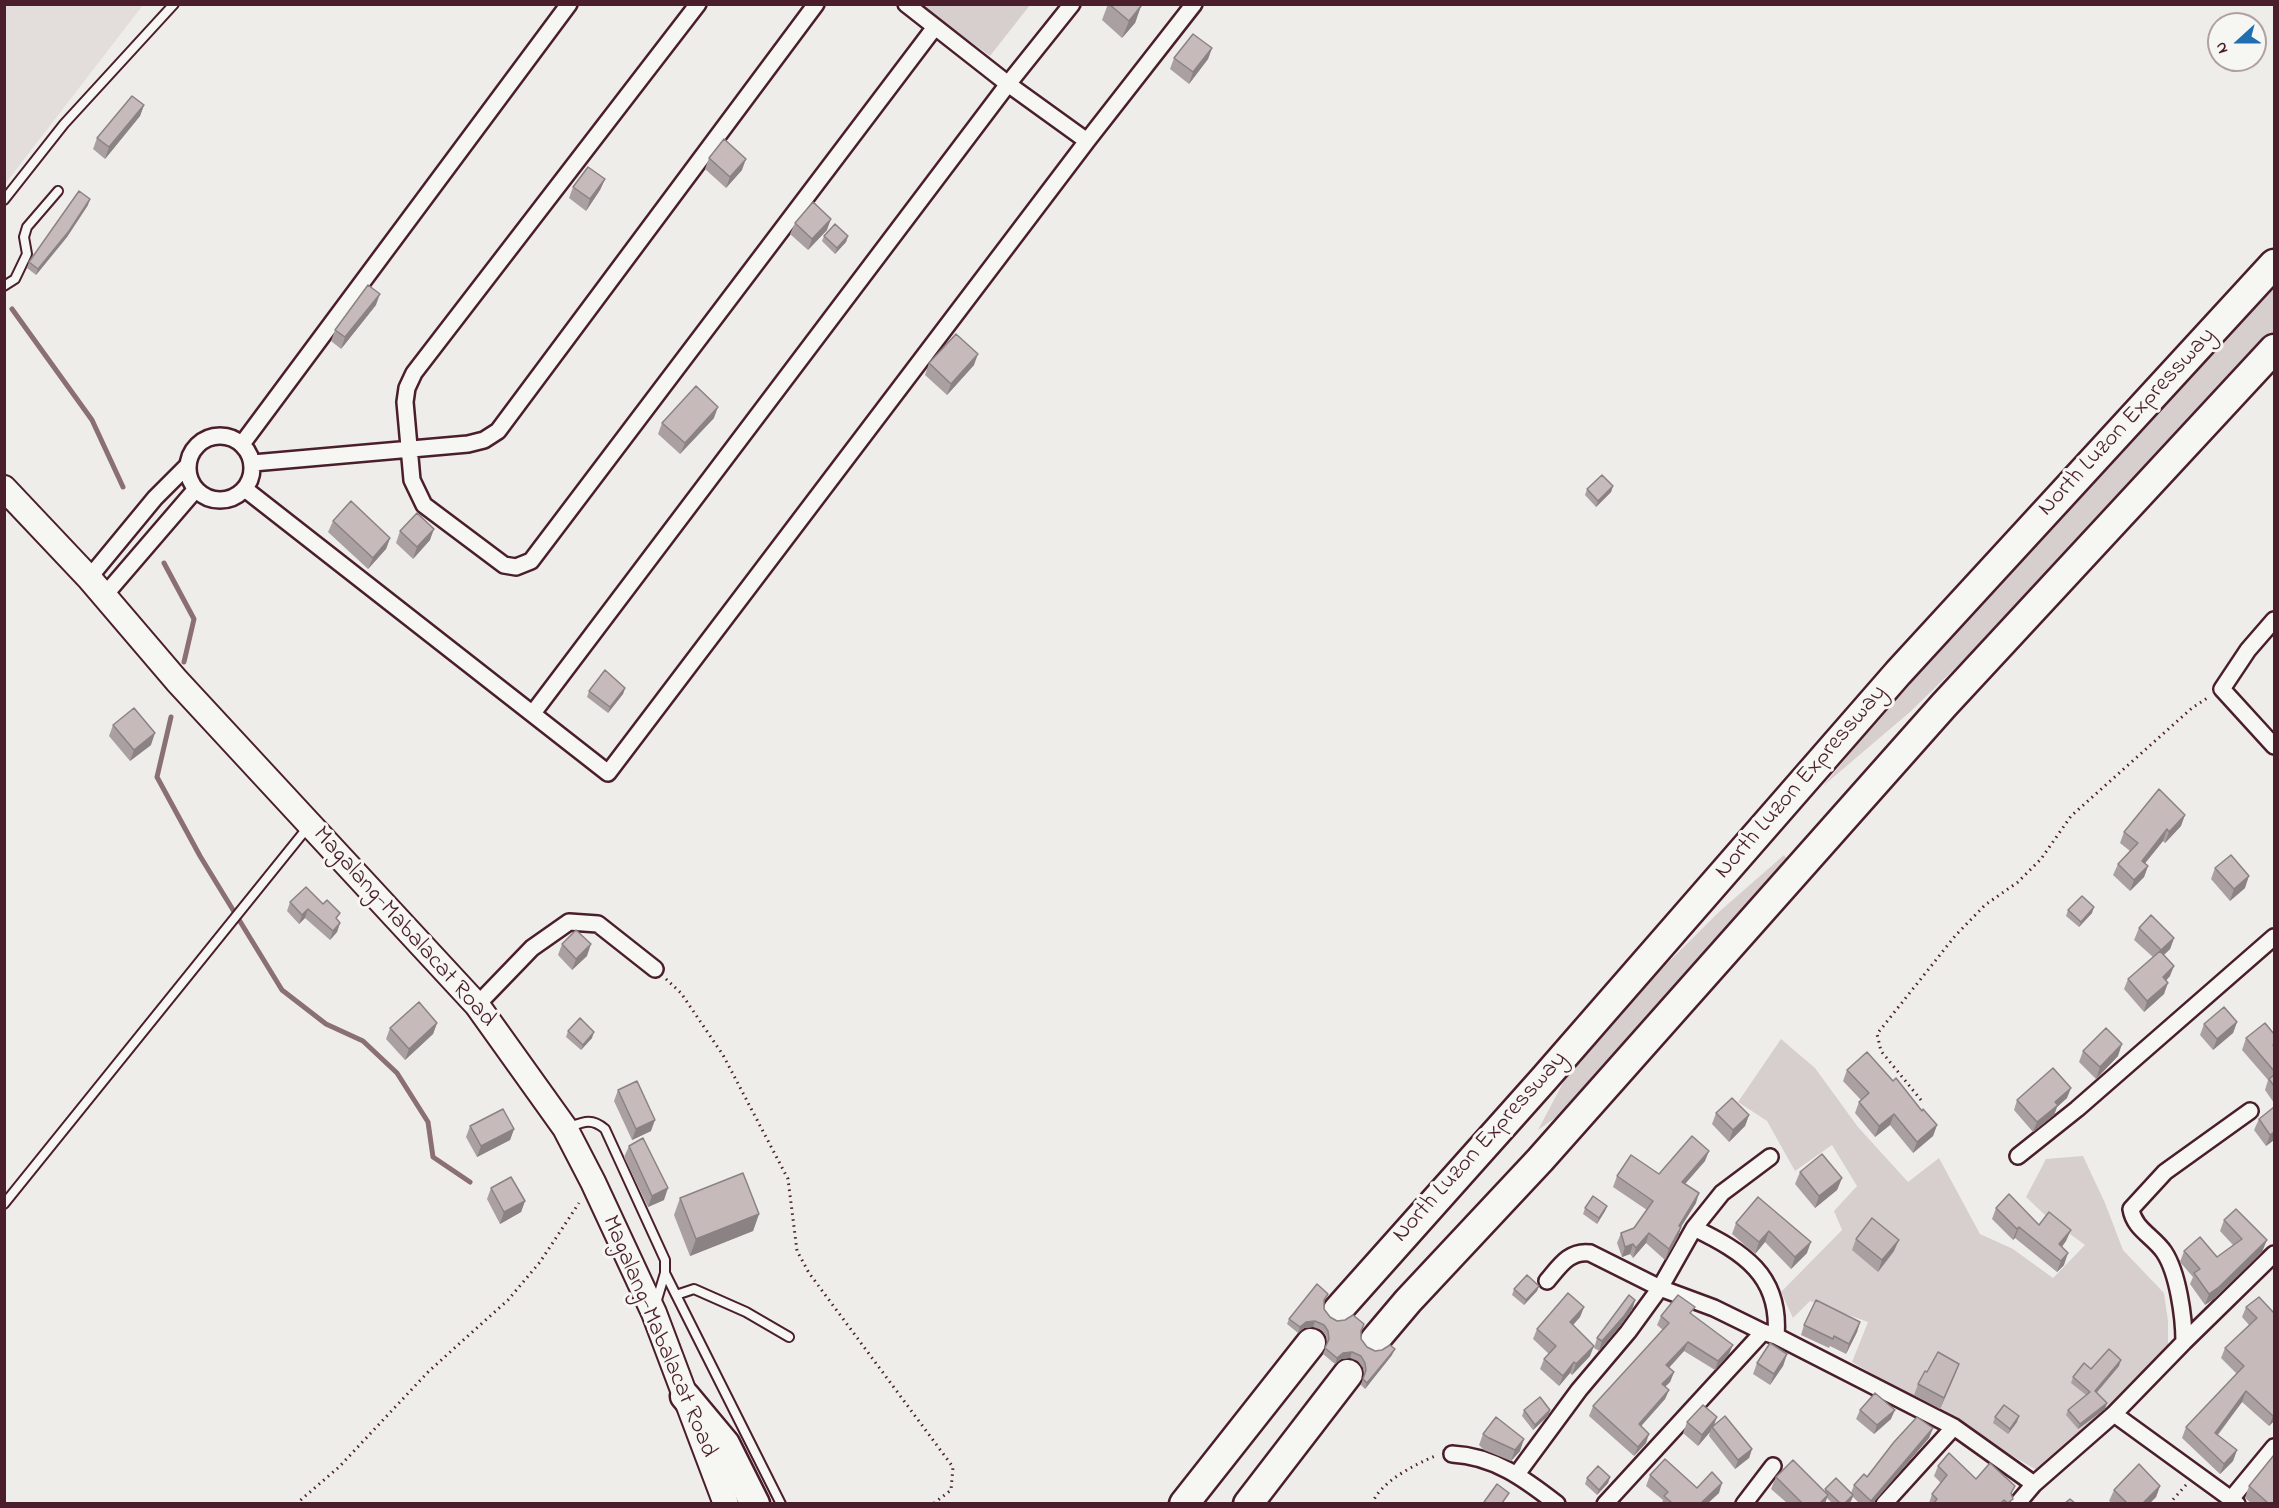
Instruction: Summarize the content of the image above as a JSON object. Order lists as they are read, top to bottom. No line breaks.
{"streets":{"highway":["North Luzon Expressway"],"main road":["Magalang-Mabalacat Road"]},"north":"left"}
